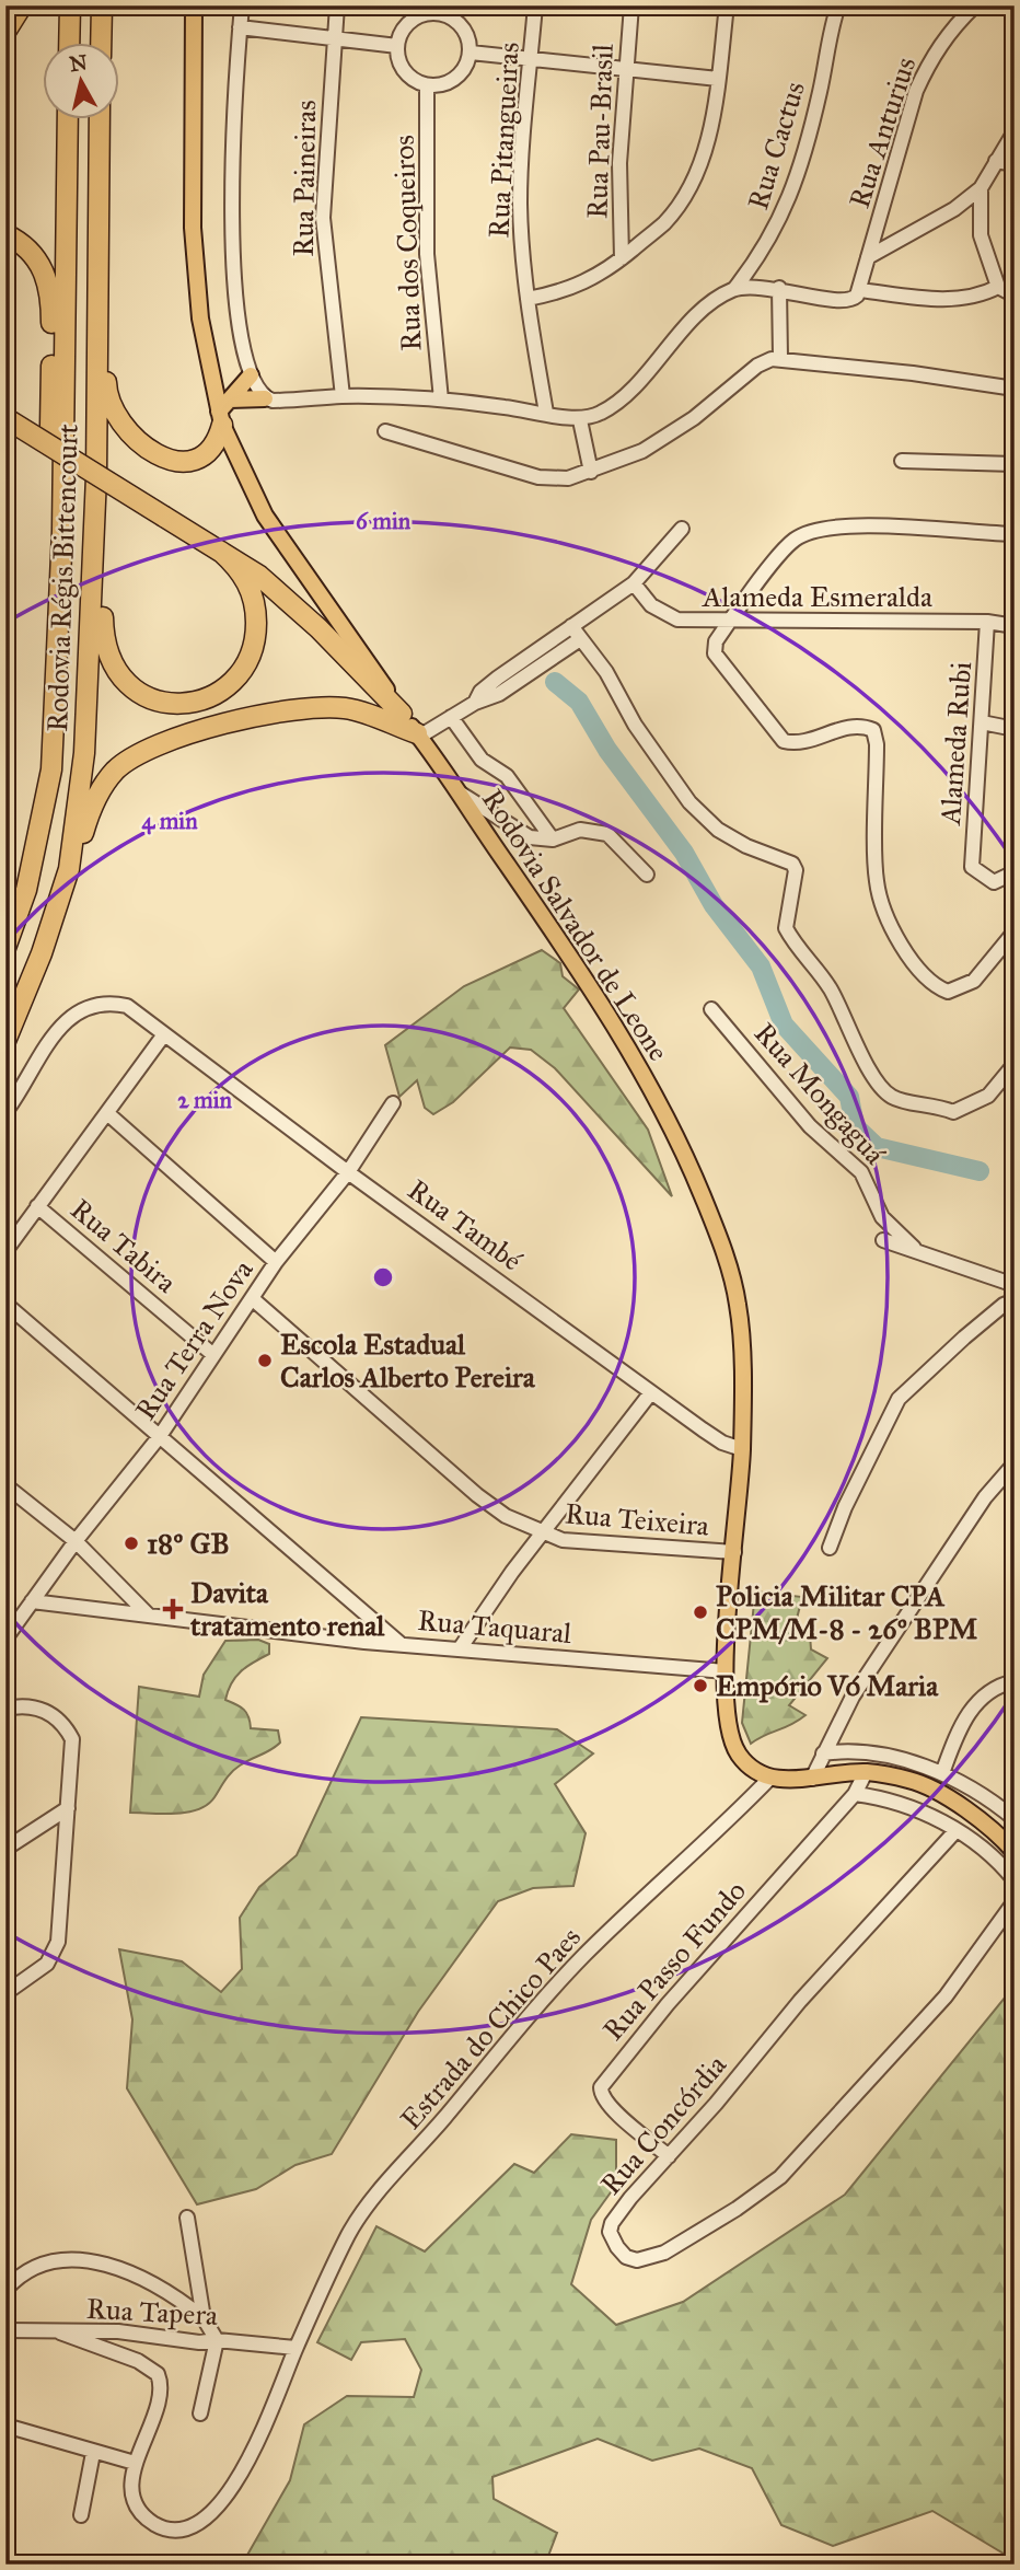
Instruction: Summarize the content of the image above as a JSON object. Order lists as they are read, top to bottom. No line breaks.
{"streets":{"highway":["Rodovia Régis Bittencourt"],"main road":["Rodovia Salvador de Leone"],"street":["Rua Pau-Brasil","Rua Anturius","Rua Pitangueiras","Rua Cactus","Rua Paineiras","Rua dos Coqueiros","Alameda Esmeralda","Alameda Rubi","Rua Mongaguá","Rua També","Rua Tabira","Rua Terra Nova","Rua Teixeira","Rua Taquaral","Rua Passo Fundo","Estrada do Chico Paes","Rua Concórdia","Rua Tapera"]},"crossings":[["Alameda Esmeralda","Alameda Rubi"],["Rodovia Salvador de Leone","Rua També"],["Rodovia Salvador de Leone","Rua Teixeira"],["Rodovia Salvador de Leone","Rua Taquaral"],["Rodovia Salvador de Leone","Estrada do Chico Paes"],["Rua També","Rua Terra Nova"],["Rua Tabira","Rua Terra Nova"],["Rua Terra Nova","Rua Teixeira"],["Rua Terra Nova","Rua Taquaral"],["Rua Passo Fundo","Rua Concórdia"],["Estrada do Chico Paes","Rua Tapera"]],"places":{"other":["Escola Estadual Carlos Alberto Pereira","18º GB","Policia Militar CPA CPM/M-8 - 26º BPM","Empório Vó Maria"],"health":["Davita tratamento renal"]},"north":"top","rings":["6 min","4 min","2 min"]}
